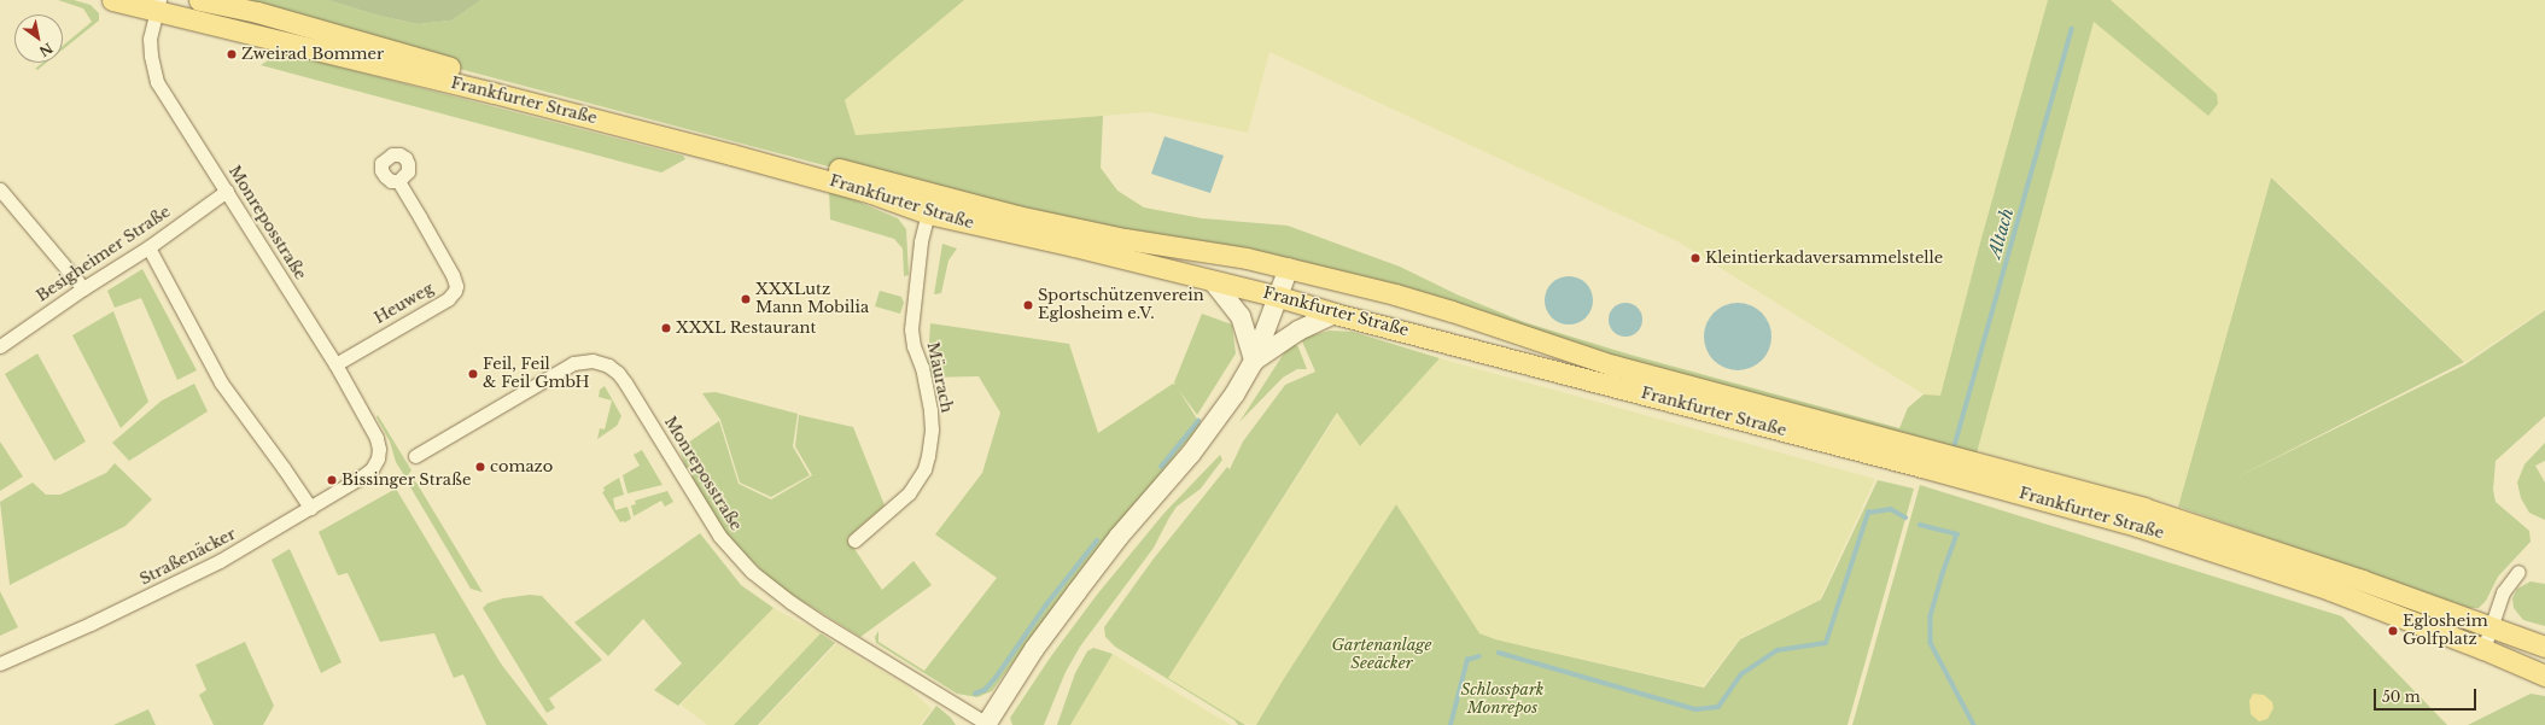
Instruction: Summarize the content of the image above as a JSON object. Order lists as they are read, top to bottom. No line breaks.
{"streets":{"main road":["Frankfurter Straße"],"street":["Monreposstraße","Besigheimer Straße","Heuweg","Mäurach","Straßenäcker"]},"crossings":[["Frankfurter Straße","Monreposstraße"],["Frankfurter Straße","Mäurach"],["Monreposstraße","Besigheimer Straße"],["Monreposstraße","Heuweg"],["Monreposstraße","Straßenäcker"]],"water":["Altach"],"parks":["Gartenanlage Seeäcker","Schlosspark Monrepos"],"places":["Zweirad Bommer","Kleintierkadaversammelstelle","XXXLutz Mann Mobilia","Sportschützenverein Eglosheim e.V.","XXXL Restaurant","Feil, Feil & Feil GmbH","comazo","Bissinger Straße","Eglosheim Golfplatz"],"scale_bar":"50 m","north":"bottom right"}
